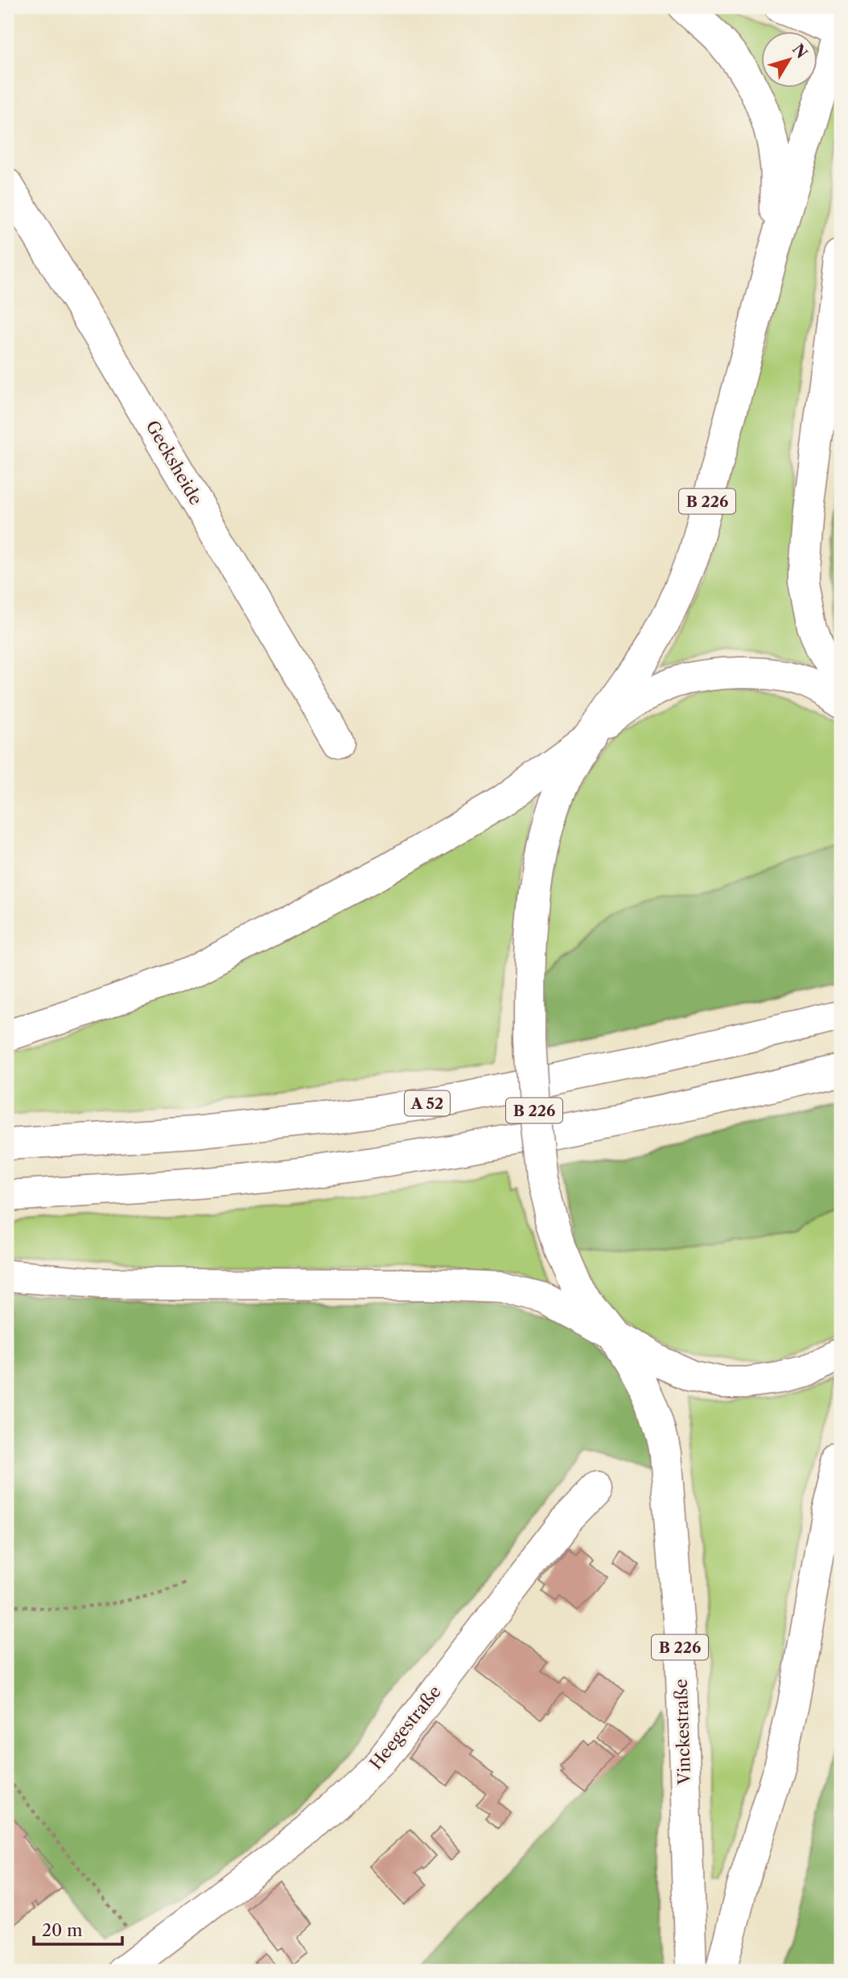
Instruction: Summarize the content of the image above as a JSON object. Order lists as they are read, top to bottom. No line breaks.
{"streets":{"main road":["Gecksheide","B 226","A 52","Heegestraße","Vinckestraße"]},"crossings":[["B 226","Vinckestraße"]],"scale_bar":"20 m","north":"top right"}
